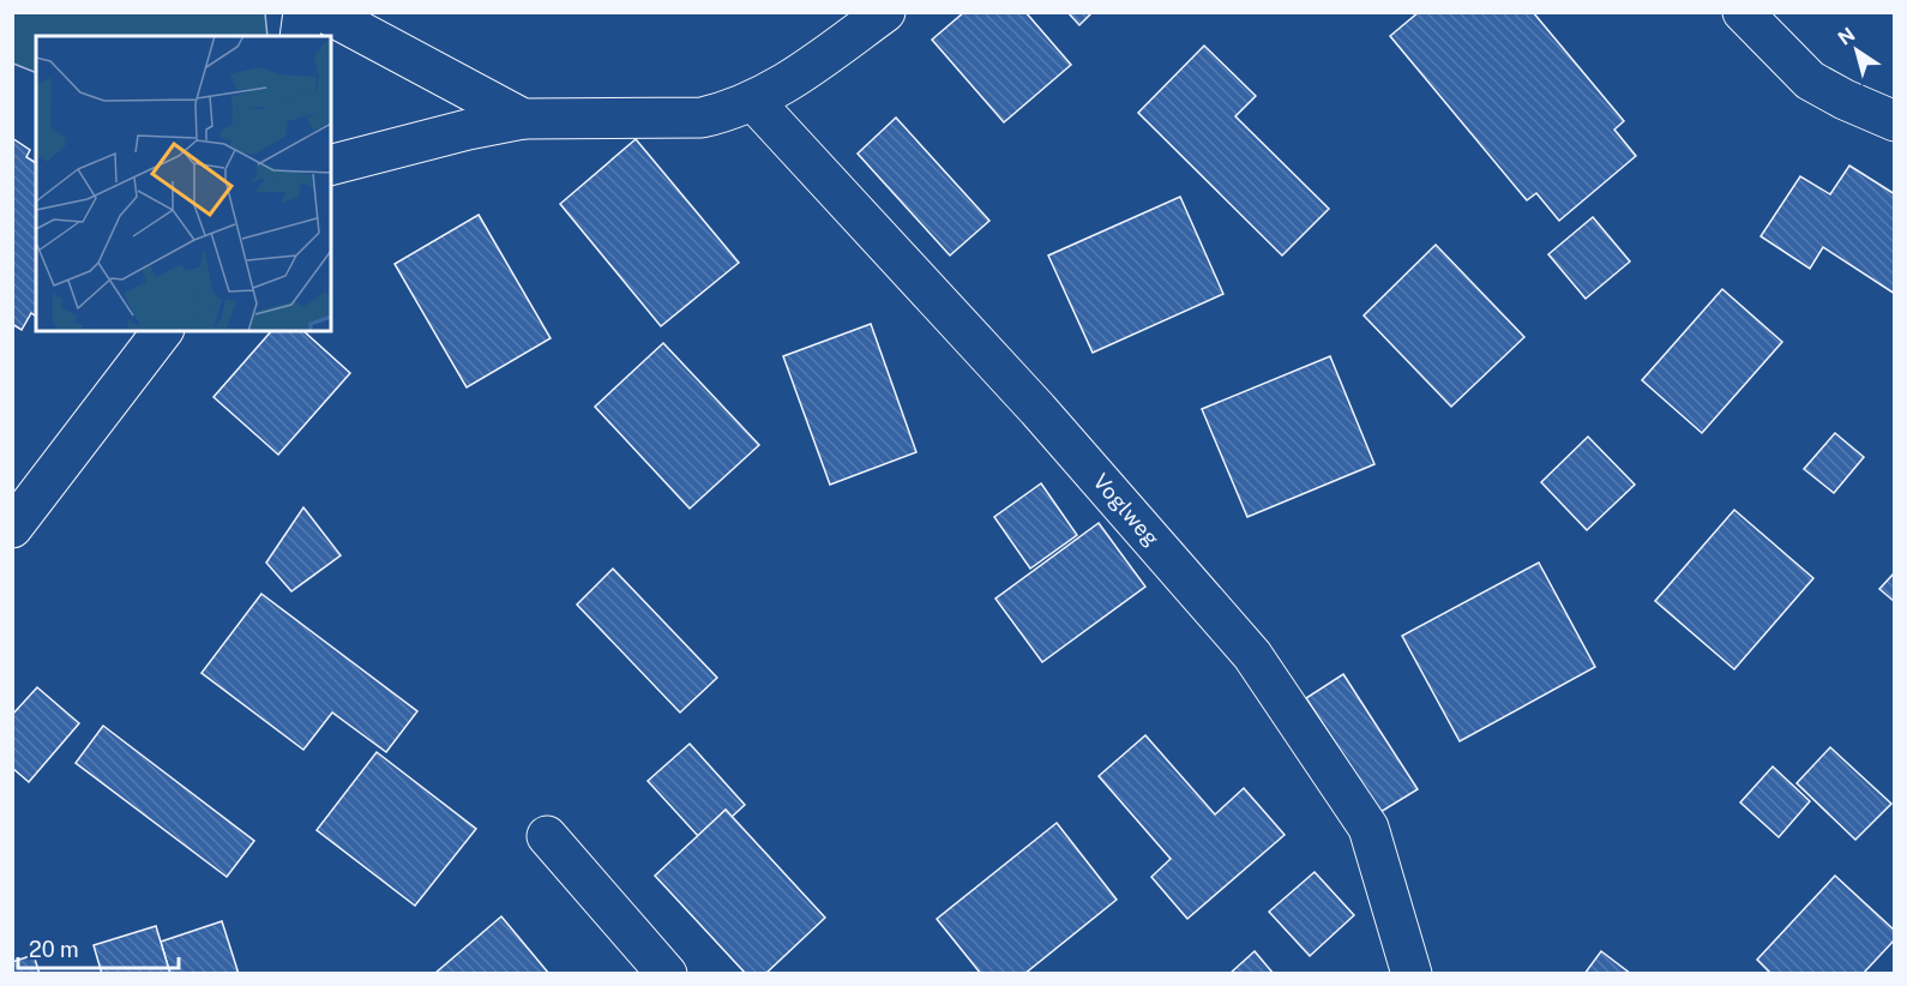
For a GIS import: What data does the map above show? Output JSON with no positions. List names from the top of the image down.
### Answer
{
  "streets": {
    "street": ["Voglweg"]
  },
  "scale_bar": "20 m",
  "north": "top left"
}
